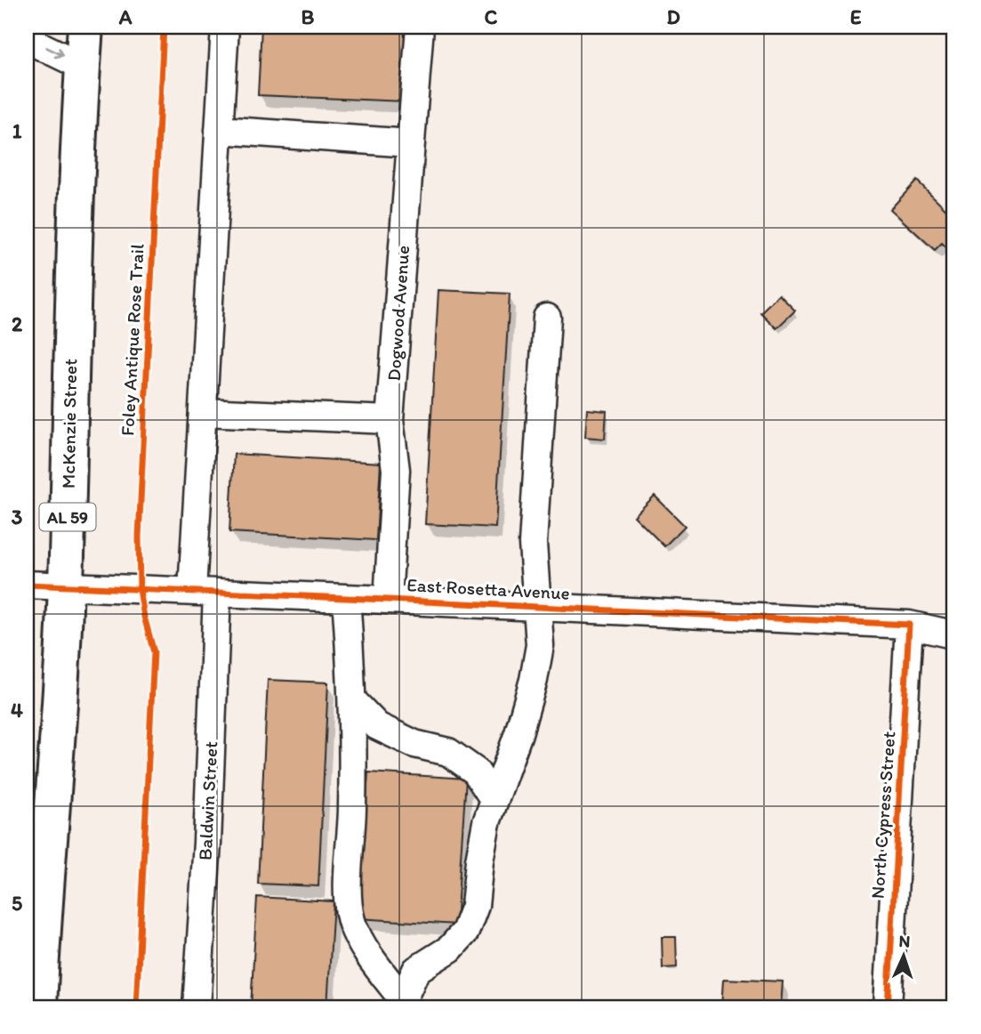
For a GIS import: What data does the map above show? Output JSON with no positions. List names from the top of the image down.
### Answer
{
  "streets": {
    "main road": ["McKenzie Street", "AL 59"],
    "street": [
      "Dogwood Avenue",
      "East Rosetta Avenue",
      "Baldwin Street",
      "North Cypress Street"
    ],
    "cycle path": ["Foley Antique Rose Trail"]
  },
  "crossings": [
    ["Dogwood Avenue", "East Rosetta Avenue"],
    ["McKenzie Street", "East Rosetta Avenue"],
    ["East Rosetta Avenue", "Baldwin Street"],
    ["East Rosetta Avenue", "North Cypress Street"]
  ],
  "north": "top",
  "grid": {
    "columns": [
      "A",
      "B",
      "C",
      "D",
      "E"
    ],
    "rows": [
      "1",
      "2",
      "3",
      "4",
      "5"
    ]
  }
}
